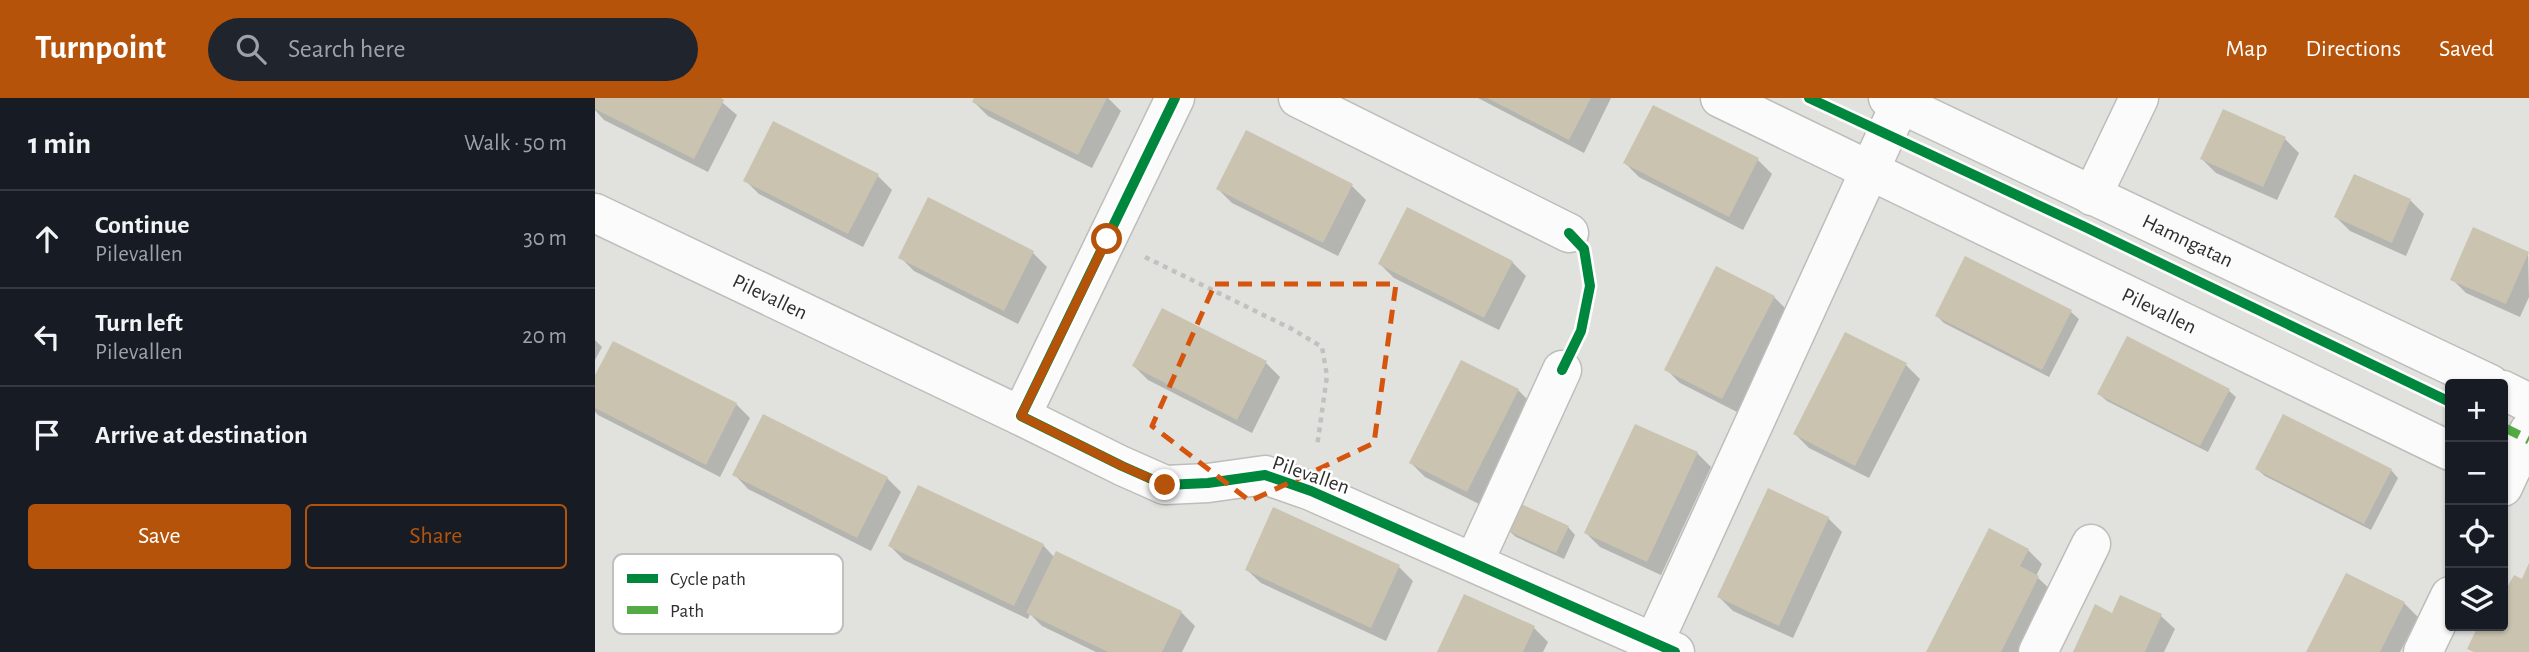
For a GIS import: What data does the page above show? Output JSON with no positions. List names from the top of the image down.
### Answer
{
  "streets": {
    "street": ["Hamngatan", "Pilevallen"]
  },
  "crossings": [
    ["Hamngatan", "Pilevallen"]
  ],
  "legend": ["Cycle path", "Path"],
  "page": {
    "header": "Turnpoint",
    "search": "Search here",
    "nav": ["Map", "Directions", "Saved"],
    "heading": ["1 min", "Walk · 50 m"],
    "list": [
      ["Continue", "Pilevallen", "30 m"],
      ["Turn left", "Pilevallen", "20 m"],
      "Arrive at destination"
    ],
    "map_buttons": ["+", "−"],
    "buttons": ["Save", "Share"]
  }
}
